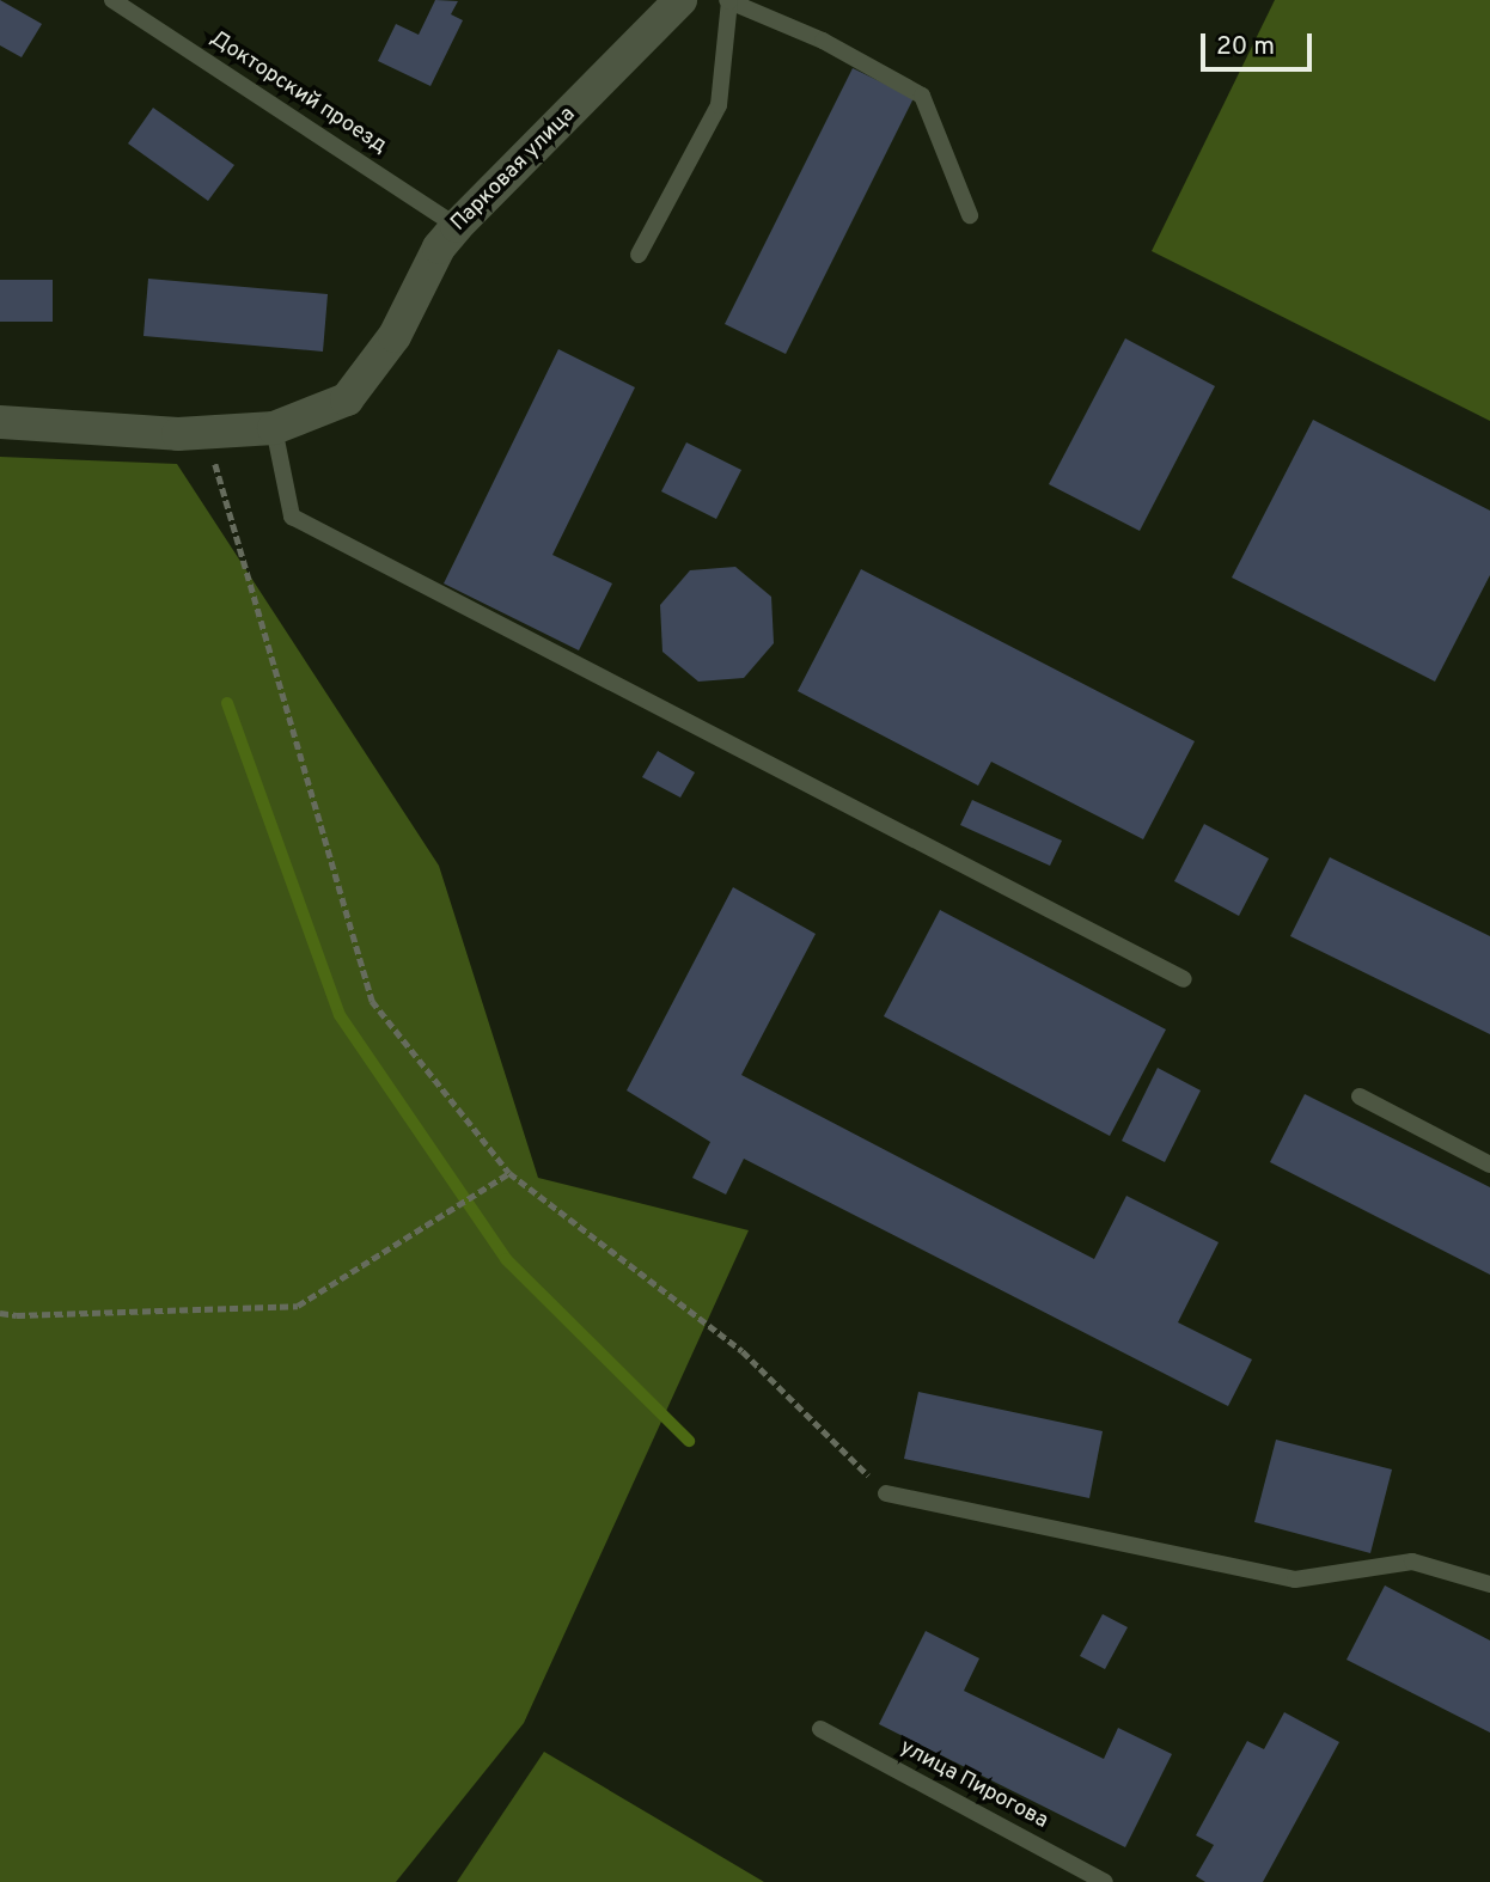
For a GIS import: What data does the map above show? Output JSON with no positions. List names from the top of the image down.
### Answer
{
  "streets": {
    "street": ["Парковая улица"],
    "lane": ["Докторский проезд", "улица Пирогова"]
  },
  "crossings": [
    ["Докторский проезд", "Парковая улица"]
  ],
  "scale_bar": "20 m"
}
